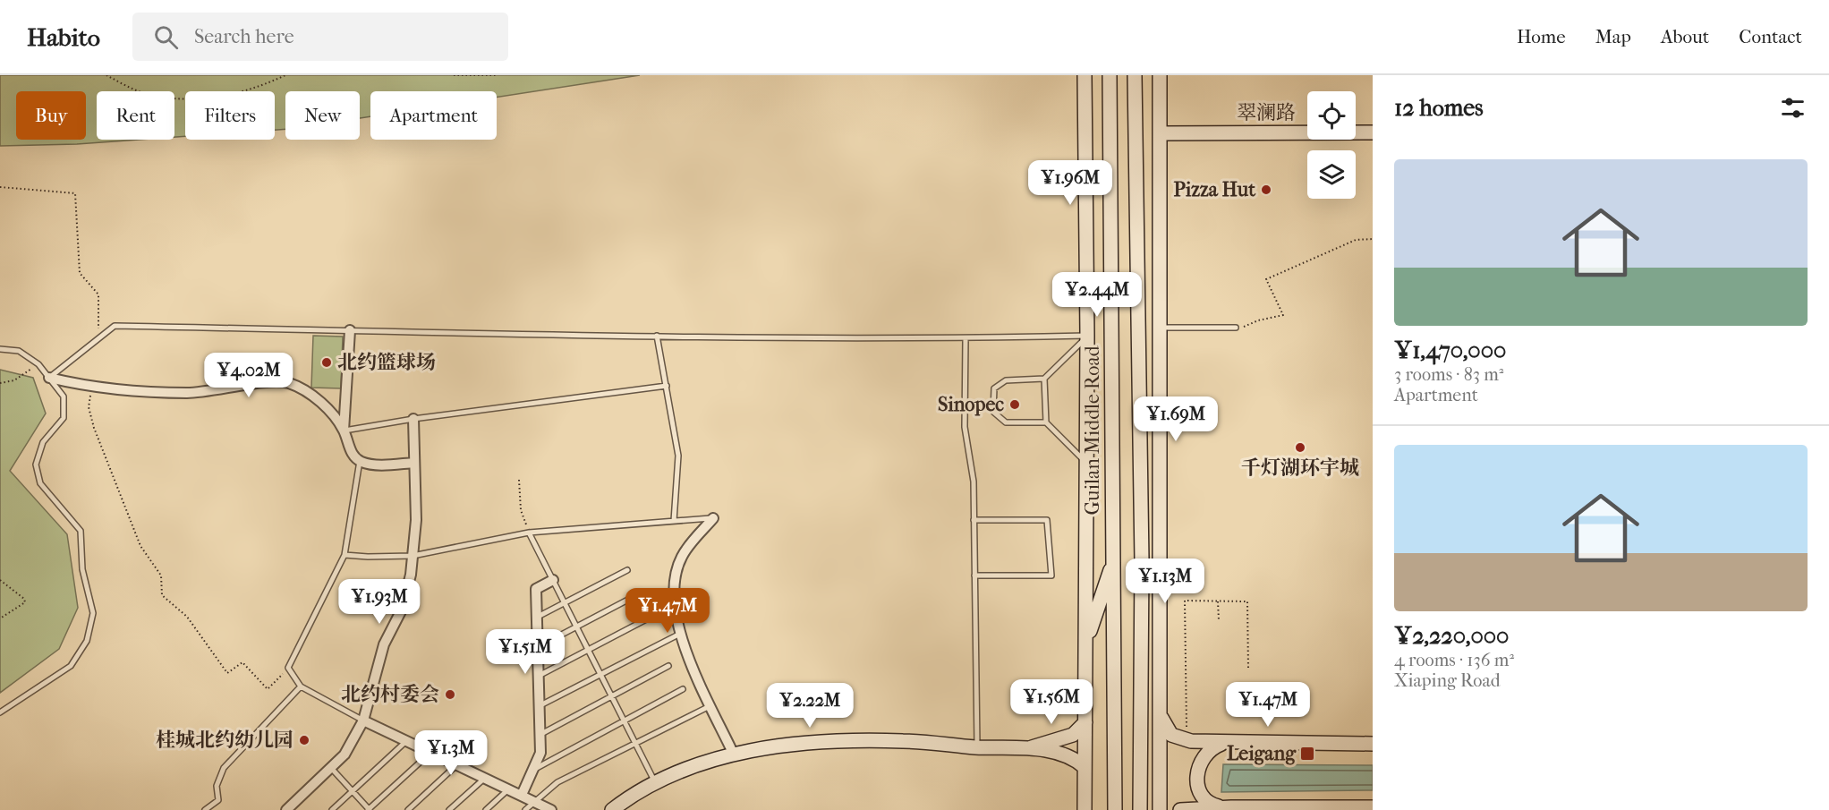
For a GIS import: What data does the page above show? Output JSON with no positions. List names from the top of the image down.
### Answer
{
  "streets": {
    "main road": ["翠澜路", "Guilan Middle Road"]
  },
  "places": {
    "other": [
      "Pizza Hut",
      "北约篮球场",
      "Sinopec",
      "千灯湖环宇城",
      "北约村委会",
      "桂城北约幼儿园"
    ],
    "transit": ["Leigang"]
  },
  "page": {
    "header": "Habito",
    "search": "Search here",
    "nav": [
      "Home",
      "Map",
      "About",
      "Contact"
    ],
    "heading": "12 homes",
    "chip": [
      "Buy",
      "Rent",
      "Filters",
      "New",
      "Apartment"
    ],
    "list": [
      {
        "name": "¥1,470,000",
        "note": "3 rooms · 83 m² · Apartment"
      },
      {
        "name": "¥2,220,000",
        "note": "4 rooms · 136 m² · Xiaping Road"
      }
    ],
    "price": [
      "¥1.96M",
      "¥2.44M",
      "¥4.02M",
      "¥1.69M",
      "¥1.13M",
      "¥1.93M",
      "¥1.47M",
      "¥1.51M",
      "¥1.56M",
      "¥1.47M",
      "¥2.22M",
      "¥1.3M"
    ]
  }
}
